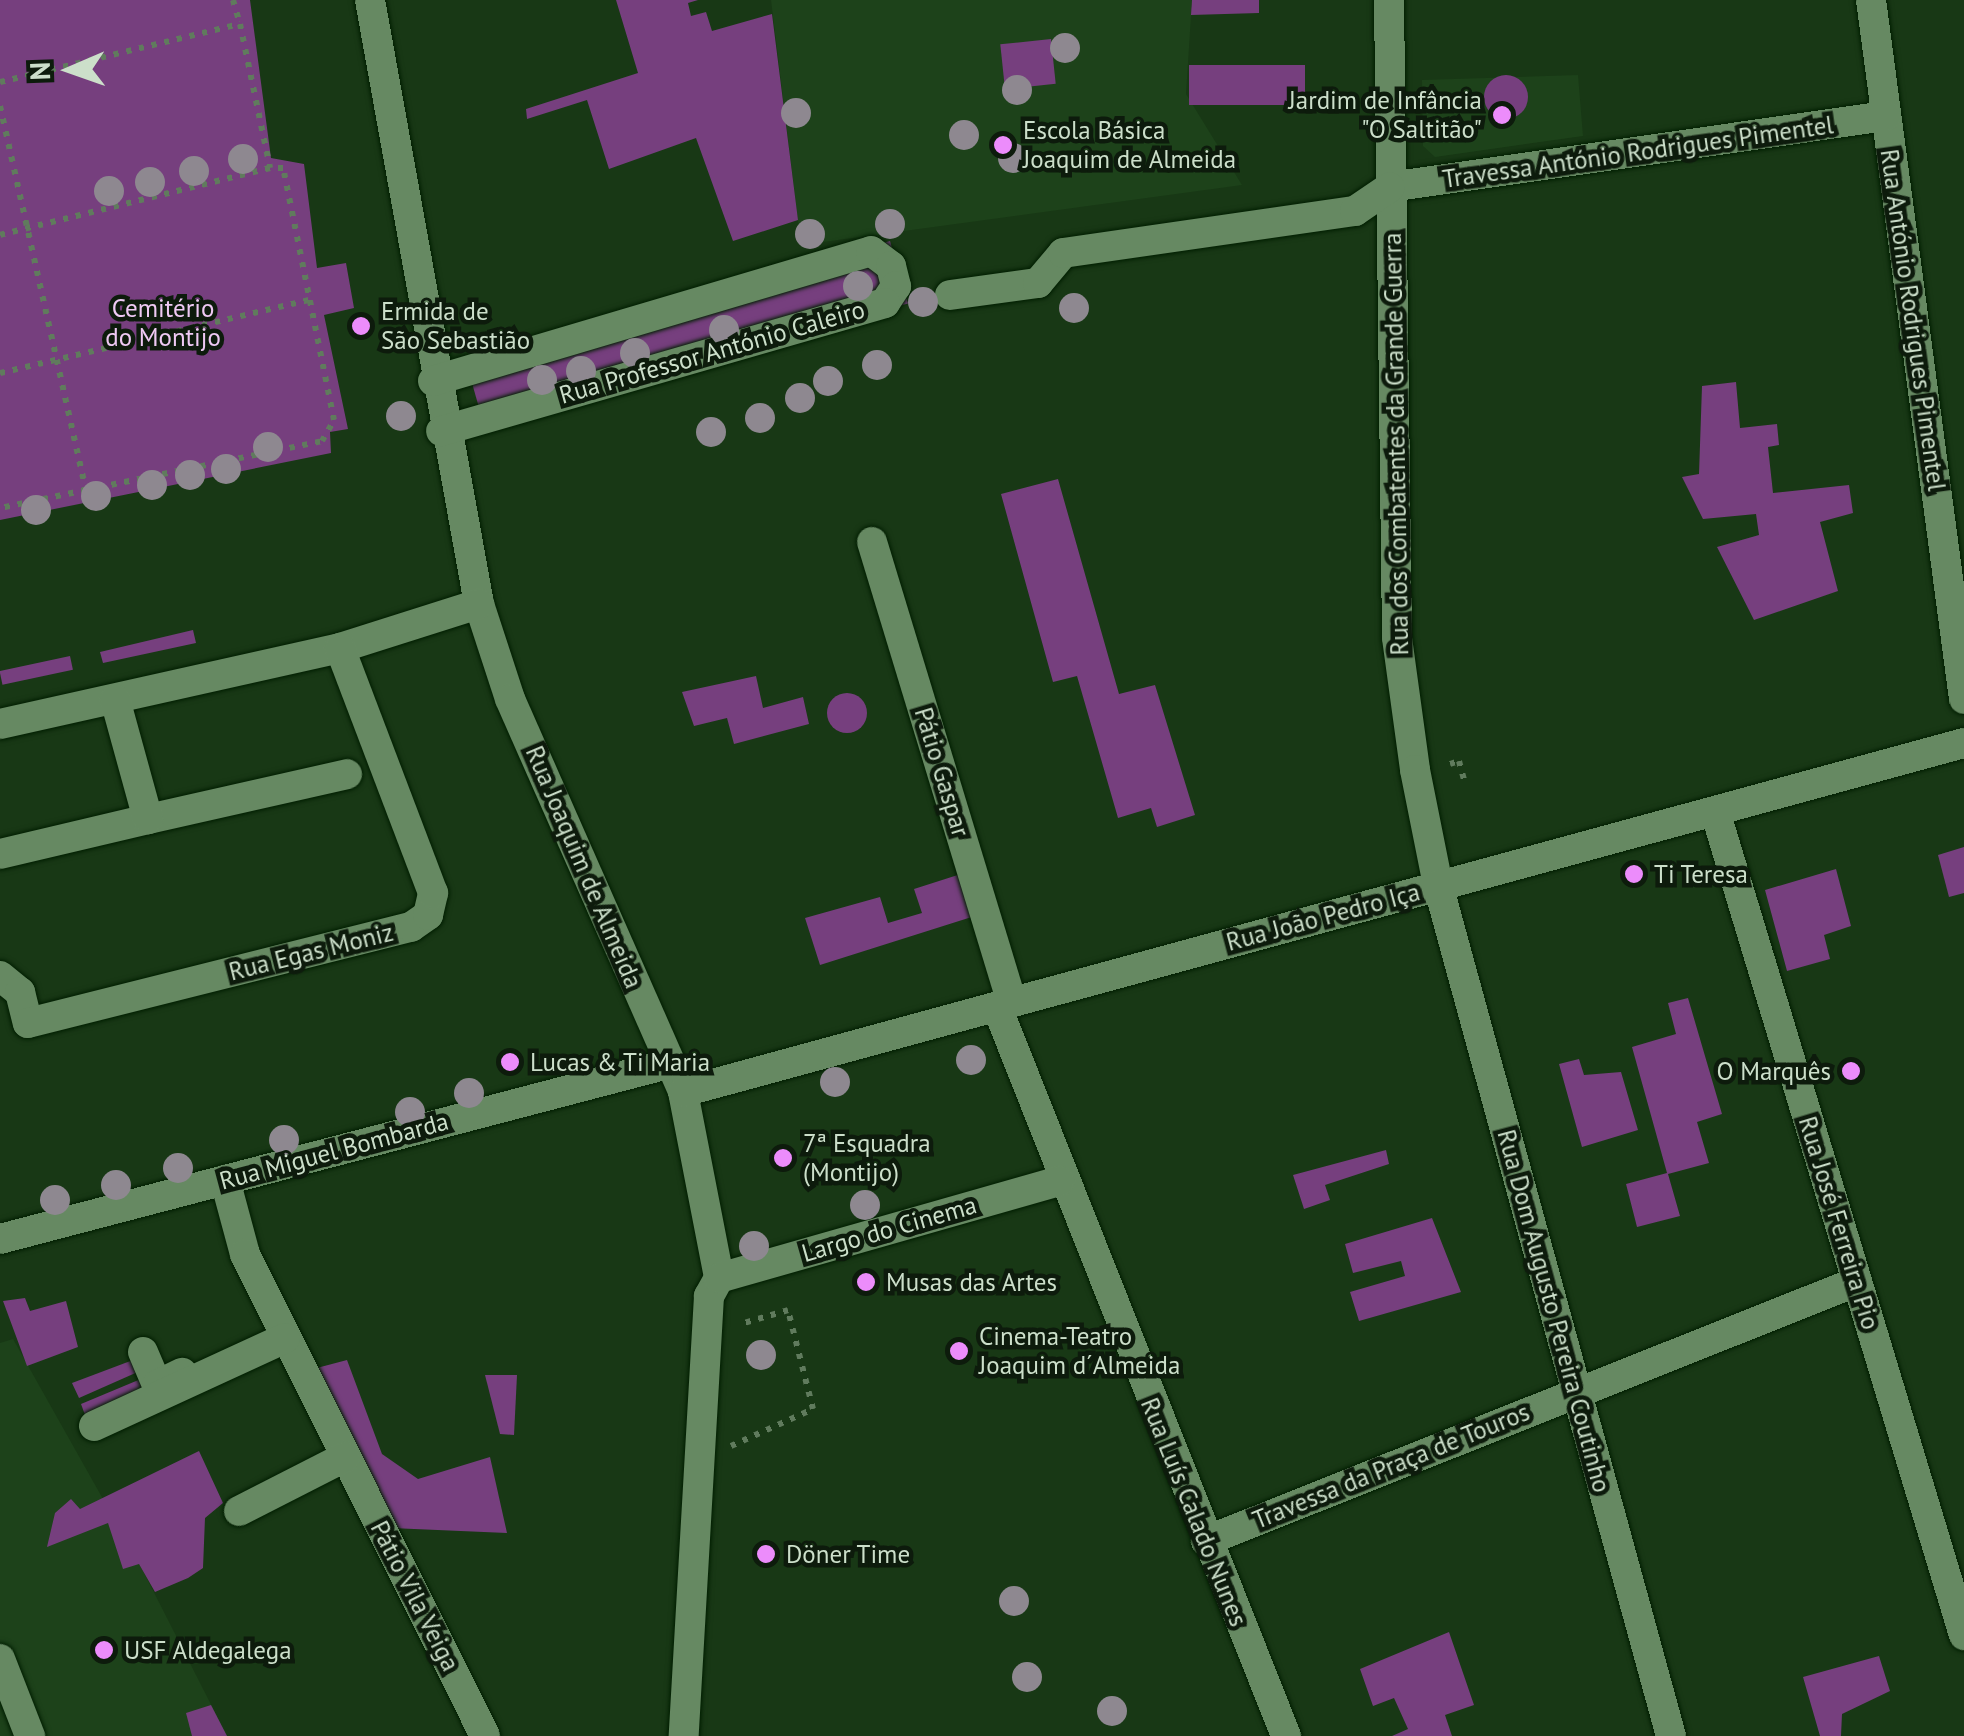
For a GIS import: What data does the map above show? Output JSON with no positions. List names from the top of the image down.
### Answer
{
  "streets": {
    "street": [
      "Travessa António Rodrigues Pimentel",
      "Rua António Rodrigues Pimentel",
      "Rua Professor António Caleiro",
      "Rua dos Combatentes da Grande Guerra",
      "Pátio Gaspar",
      "Rua Joaquim de Almeida",
      "Rua João Pedro Iça",
      "Rua Egas Moniz",
      "Rua Miguel Bombarda",
      "Rua José Ferreira Pio",
      "Largo do Cinema",
      "Rua Dom Augusto Pereira Coutinho",
      "Travessa da Praça de Touros",
      "Rua Luís Calado Nunes",
      "Pátio Vila Veiga"
    ]
  },
  "crossings": [
    ["Travessa António Rodrigues Pimentel", "Rua António Rodrigues Pimentel"],
    ["Travessa António Rodrigues Pimentel", "Rua dos Combatentes da Grande Guerra"],
    ["Rua Professor António Caleiro", "Rua Joaquim de Almeida"],
    ["Rua dos Combatentes da Grande Guerra", "Rua João Pedro Iça"],
    ["Rua dos Combatentes da Grande Guerra", "Rua Dom Augusto Pereira Coutinho"],
    ["Pátio Gaspar", "Rua João Pedro Iça"],
    ["Pátio Gaspar", "Rua Luís Calado Nunes"],
    ["Rua Joaquim de Almeida", "Rua João Pedro Iça"],
    ["Rua Joaquim de Almeida", "Rua Miguel Bombarda"],
    ["Rua Joaquim de Almeida", "Largo do Cinema"],
    ["Rua João Pedro Iça", "Rua José Ferreira Pio"],
    ["Rua João Pedro Iça", "Rua Dom Augusto Pereira Coutinho"],
    ["Rua João Pedro Iça", "Rua Luís Calado Nunes"],
    ["Rua Miguel Bombarda", "Pátio Vila Veiga"],
    ["Rua José Ferreira Pio", "Travessa da Praça de Touros"],
    ["Largo do Cinema", "Rua Luís Calado Nunes"],
    ["Rua Dom Augusto Pereira Coutinho", "Travessa da Praça de Touros"],
    ["Travessa da Praça de Touros", "Rua Luís Calado Nunes"]
  ],
  "parks": ["Cemitério do Montijo"],
  "places": [
    "Jardim de Infância \"O Saltitão\"",
    "Escola Básica Joaquim de Almeida",
    "Ermida de São Sebastião",
    "Ti Teresa",
    "Lucas & Ti Maria",
    "O Marquês",
    "7ª Esquadra (Montijo)",
    "Musas das Artes",
    "Cinema-Teatro Joaquim d´Almeida",
    "Döner Time",
    "USF Aldegalega"
  ],
  "north": "left"
}
